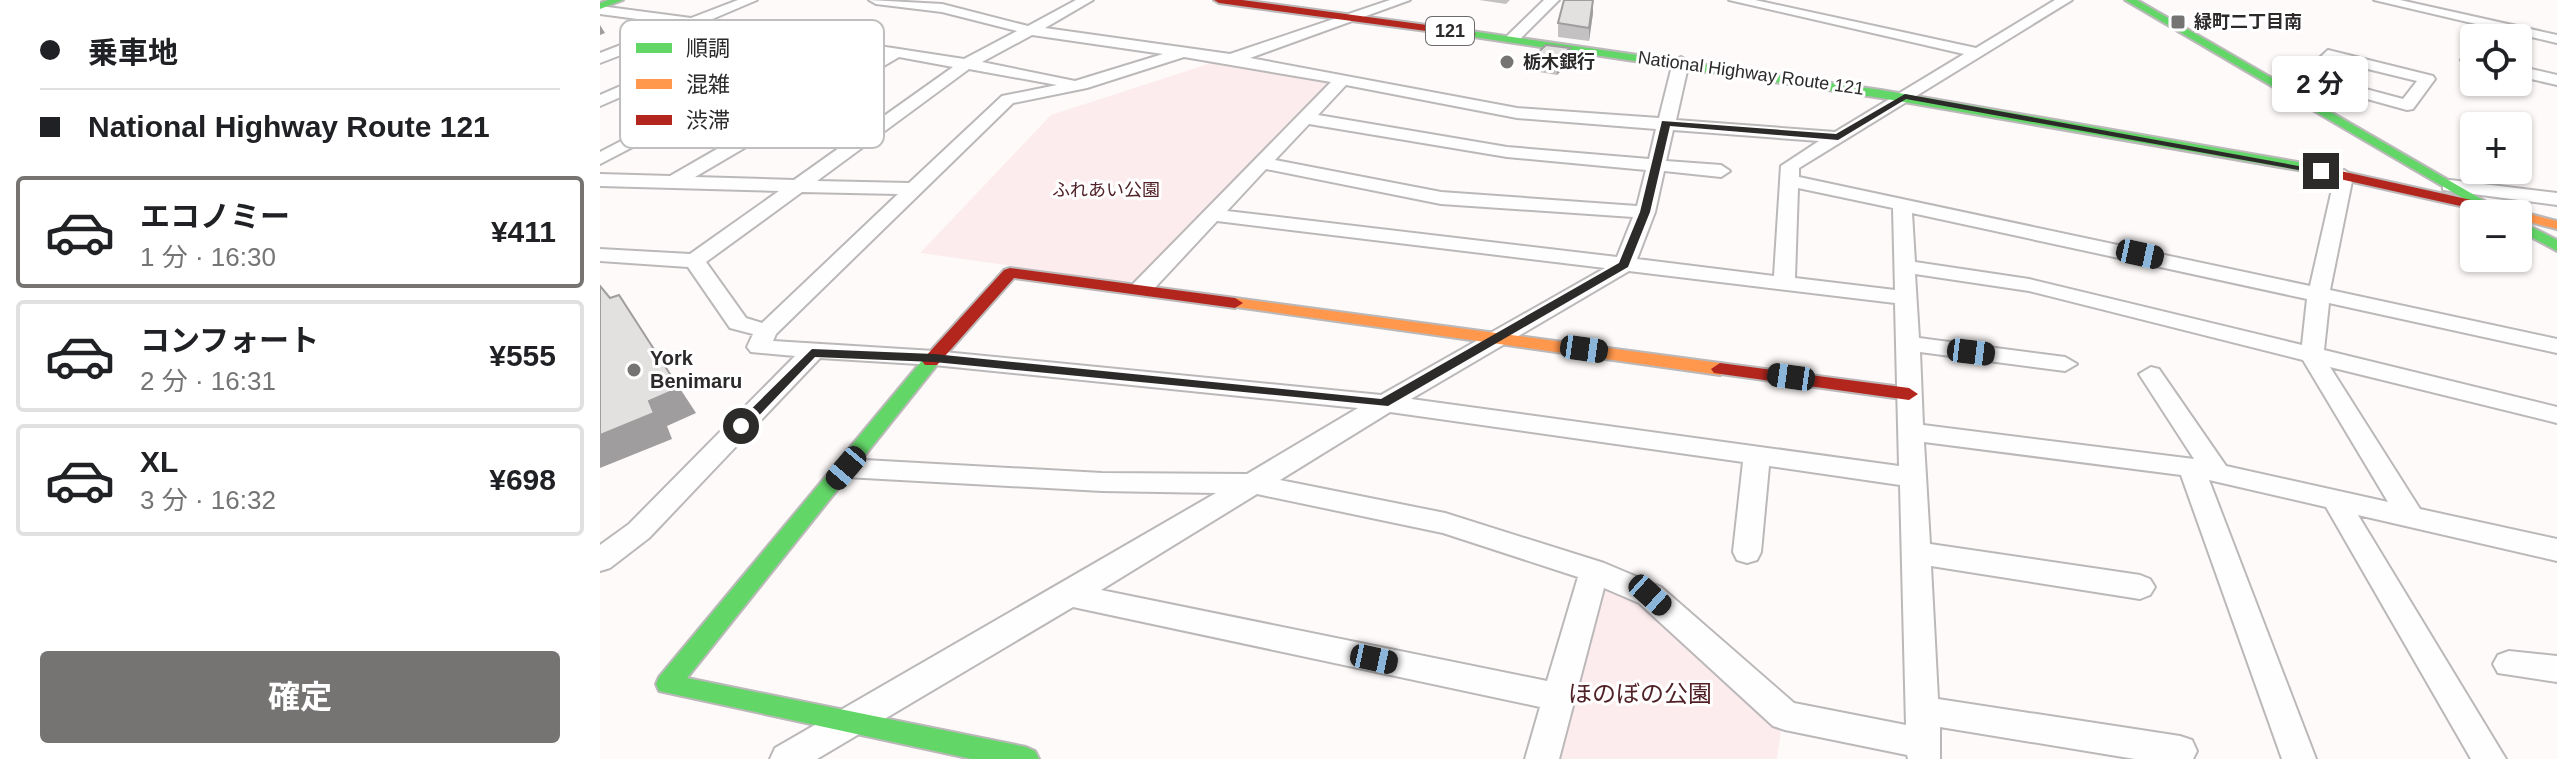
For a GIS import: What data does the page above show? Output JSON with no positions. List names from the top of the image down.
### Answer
{
  "streets": {
    "main road": ["121", "National Highway Route 121"]
  },
  "parks": ["ふれあい公園", "ほのぼの公園"],
  "places": {
    "transit": ["緑町二丁目南"],
    "other": ["栃木銀行", "York Benimaru"]
  },
  "legend": ["順調", "混雑", "渋滞"],
  "page": {
    "banner": ["乗車地", "National Highway Route 121"],
    "map_buttons": ["+", "−"],
    "bubble": "2 分",
    "list": [
      {
        "name": "エコノミー",
        "note": "1 分 · 16:30",
        "value": "¥411"
      },
      {
        "name": "コンフォート",
        "note": "2 分 · 16:31",
        "value": "¥555"
      },
      {
        "name": "XL",
        "note": "3 分 · 16:32",
        "value": "¥698"
      }
    ],
    "buttons": "確定"
  }
}
